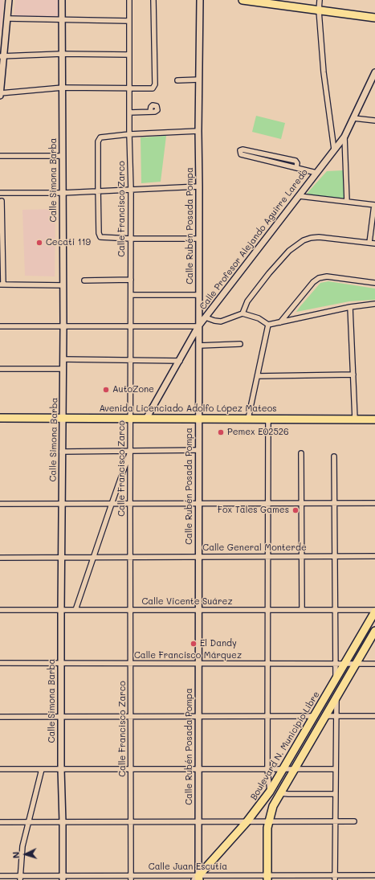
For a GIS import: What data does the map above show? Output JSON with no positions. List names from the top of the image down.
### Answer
{
  "streets": {
    "main road": ["Avenida Licenciado Adolfo López Mateos", "Boulevard N. Municipio Libre"],
    "street": [
      "Calle Simona Barba",
      "Calle Francisco Zarco",
      "Calle Rubén Posada Pompa",
      "Calle Profesor Alejando Aguirre Laredo",
      "Calle General Monterde",
      "Calle Vicente Suárez",
      "Calle Francisco Márquez",
      "Calle Juan Escutia"
    ]
  },
  "crossings": [
    ["Calle Simona Barba", "Avenida Licenciado Adolfo López Mateos"],
    ["Calle Simona Barba", "Calle General Monterde"],
    ["Calle Simona Barba", "Calle Vicente Suárez"],
    ["Calle Simona Barba", "Calle Francisco Márquez"],
    ["Calle Simona Barba", "Calle Juan Escutia"],
    ["Calle Francisco Zarco", "Avenida Licenciado Adolfo López Mateos"],
    ["Calle Francisco Zarco", "Calle General Monterde"],
    ["Calle Francisco Zarco", "Calle Vicente Suárez"],
    ["Calle Francisco Zarco", "Calle Francisco Márquez"],
    ["Calle Francisco Zarco", "Calle Juan Escutia"],
    ["Calle Rubén Posada Pompa", "Calle Profesor Alejando Aguirre Laredo"],
    ["Calle Rubén Posada Pompa", "Avenida Licenciado Adolfo López Mateos"],
    ["Calle Rubén Posada Pompa", "Calle General Monterde"],
    ["Calle Rubén Posada Pompa", "Calle Vicente Suárez"],
    ["Calle Rubén Posada Pompa", "Calle Francisco Márquez"],
    ["Calle Rubén Posada Pompa", "Boulevard N. Municipio Libre"],
    ["Calle Rubén Posada Pompa", "Calle Juan Escutia"],
    ["Calle Profesor Alejando Aguirre Laredo", "Avenida Licenciado Adolfo López Mateos"],
    ["Calle Vicente Suárez", "Boulevard N. Municipio Libre"],
    ["Calle Francisco Márquez", "Boulevard N. Municipio Libre"],
    ["Boulevard N. Municipio Libre", "Calle Juan Escutia"]
  ],
  "places": [
    "Cecati 119",
    "AutoZone",
    "Pemex E02526",
    "Fox Tales Games",
    "El Dandy"
  ],
  "north": "left"
}
